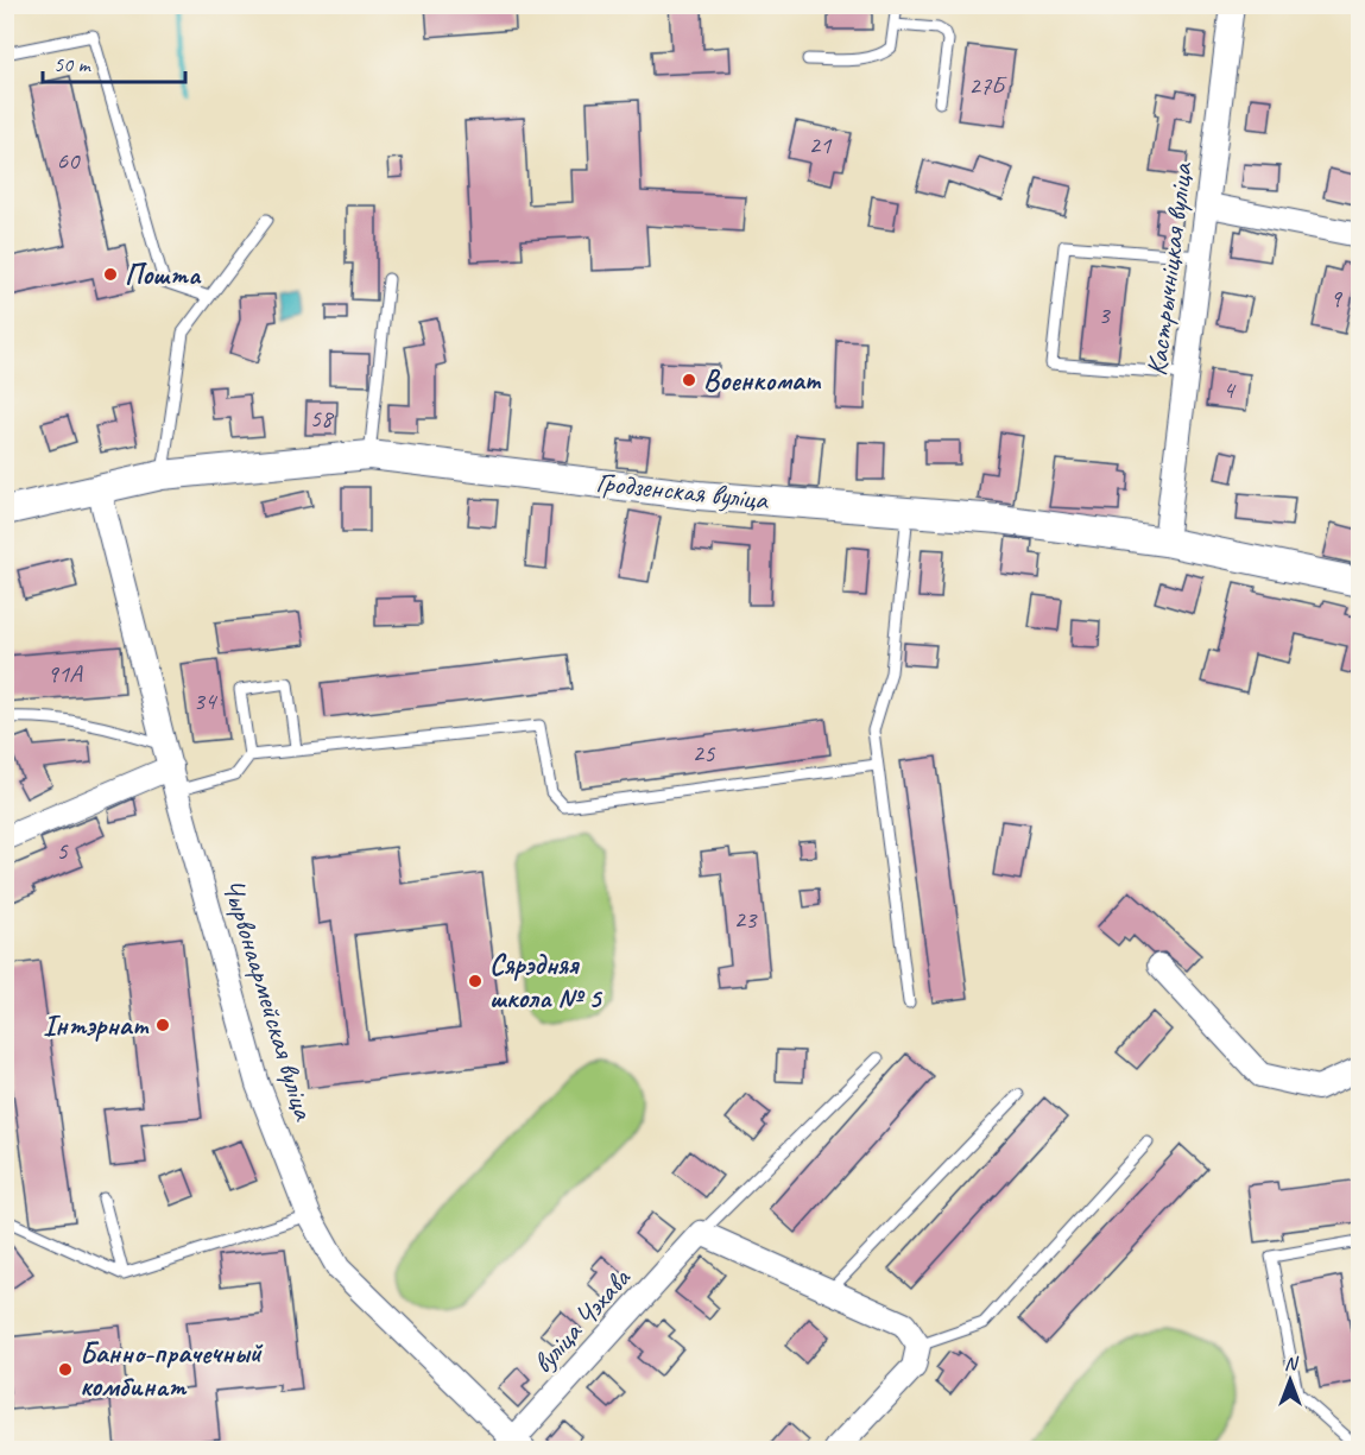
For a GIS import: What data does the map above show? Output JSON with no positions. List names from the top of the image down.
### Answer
{
  "streets": {
    "street": [
      "Кастрычніцкая вуліца",
      "Гродзенская вуліца",
      "Чырвонаармейская вуліца",
      "вуліца Чэхава"
    ]
  },
  "crossings": [
    ["Кастрычніцкая вуліца", "Гродзенская вуліца"],
    ["Гродзенская вуліца", "Чырвонаармейская вуліца"],
    ["Чырвонаармейская вуліца", "вуліца Чэхава"]
  ],
  "places": [
    "Пошта",
    "Военкомат",
    "Сярэдняя школа № 5",
    "Інтэрнат",
    "Банно-прачечный комбинат"
  ],
  "house_numbers": [
    "27Б",
    "21",
    "60",
    "9",
    "3",
    "4",
    "58",
    "91А",
    "34",
    "25",
    "5",
    "23"
  ],
  "scale_bar": "50 m",
  "north": "top"
}
